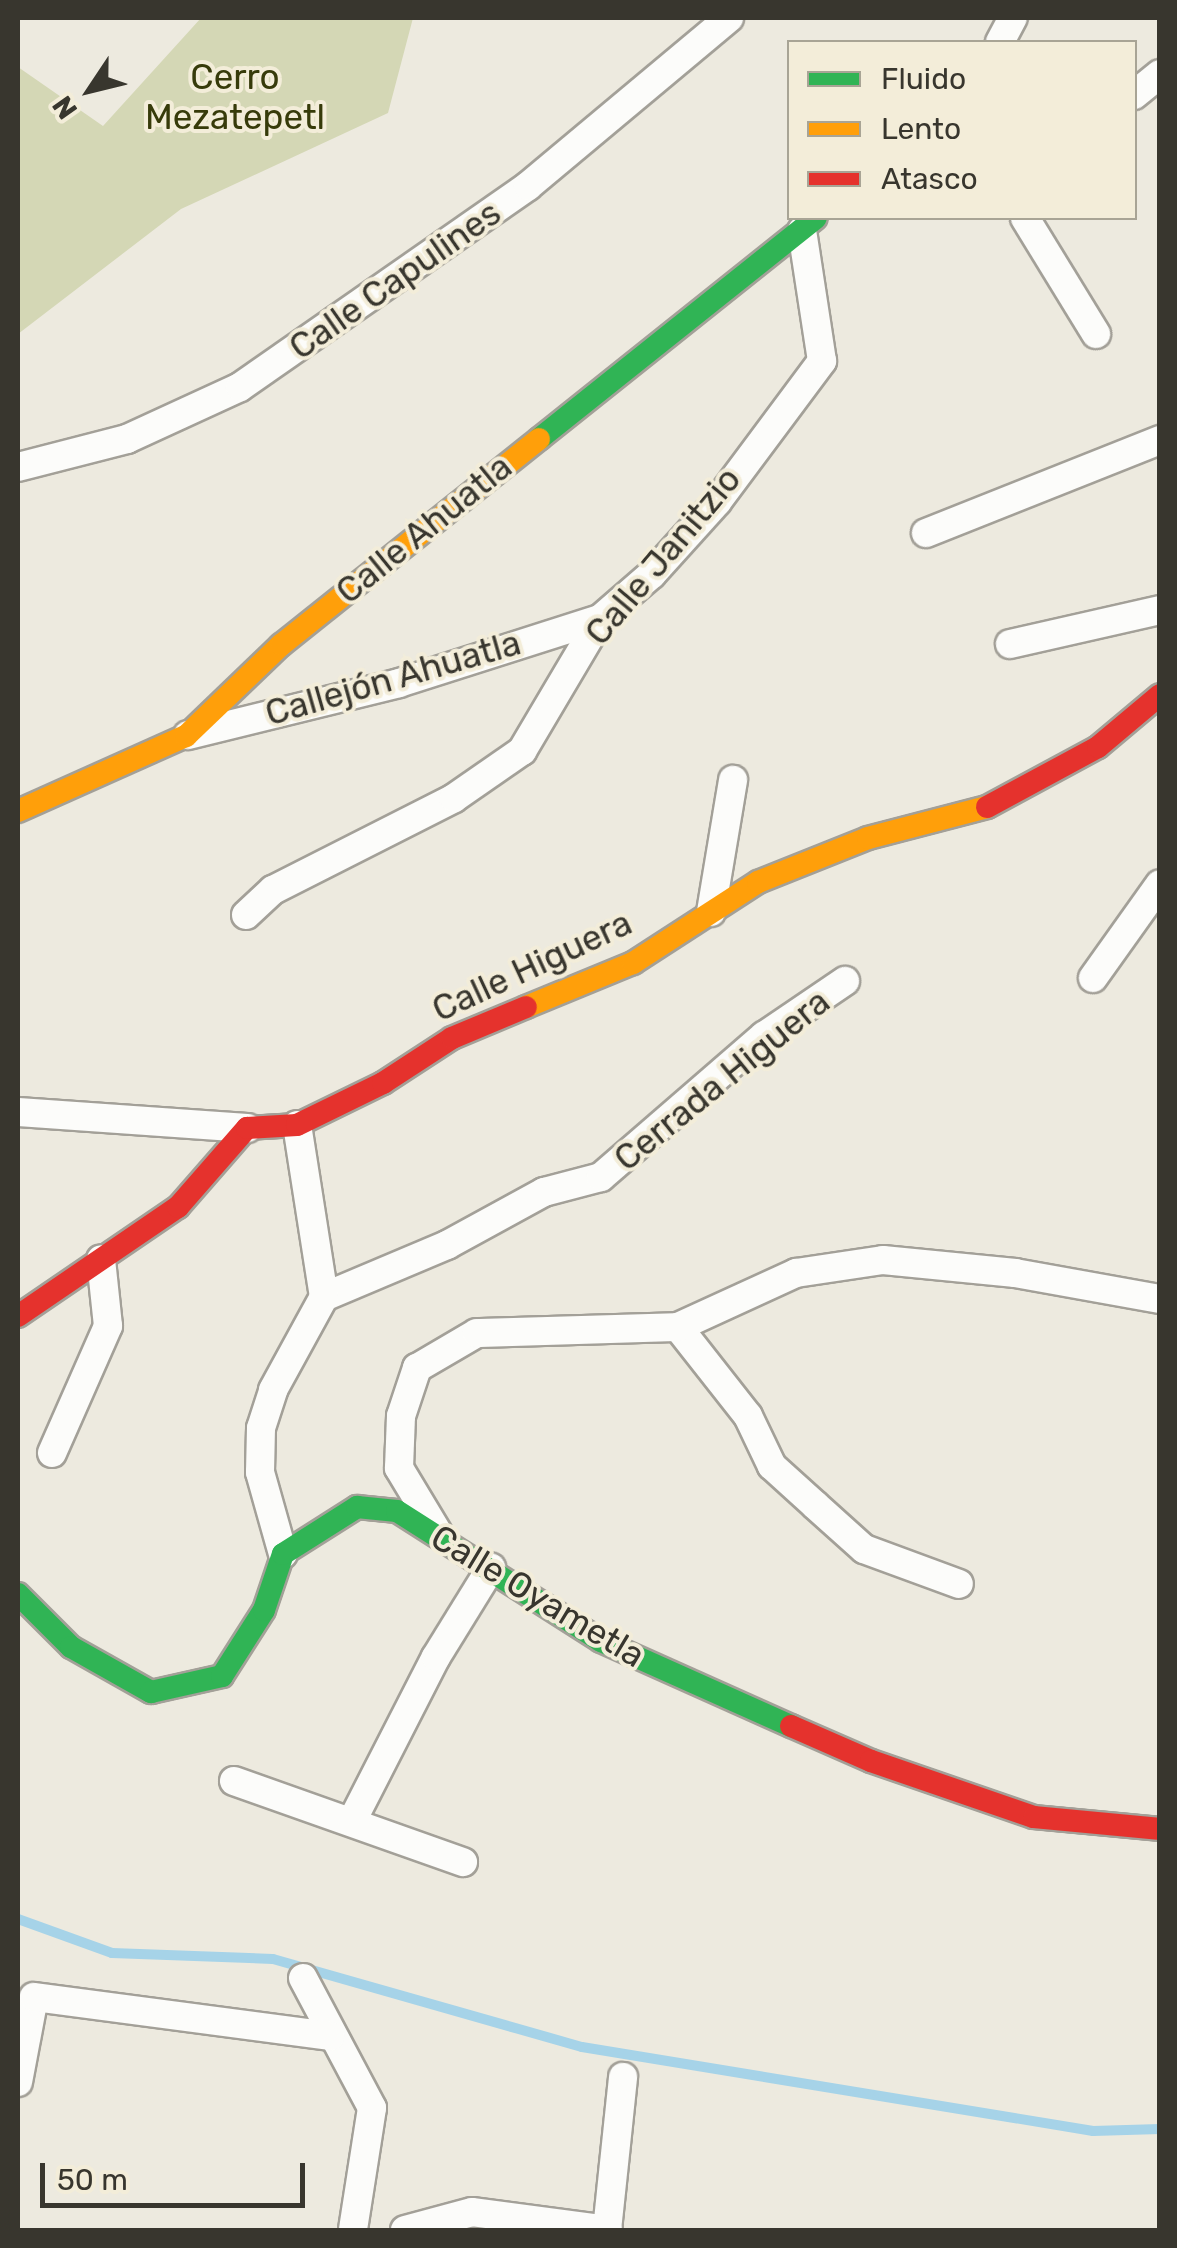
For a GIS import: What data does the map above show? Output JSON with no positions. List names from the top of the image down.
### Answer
{
  "streets": {
    "street": [
      "Calle Capulines",
      "Calle Ahuatla",
      "Calle Janitzio",
      "Callejón Ahuatla",
      "Calle Higuera",
      "Cerrada Higuera",
      "Calle Oyametla"
    ]
  },
  "crossings": [
    ["Calle Ahuatla", "Calle Janitzio"],
    ["Calle Ahuatla", "Callejón Ahuatla"],
    ["Calle Janitzio", "Callejón Ahuatla"]
  ],
  "parks": ["Cerro Mezatepetl"],
  "legend": ["Fluido", "Lento", "Atasco"],
  "scale_bar": "50 m",
  "north": "bottom left"
}
